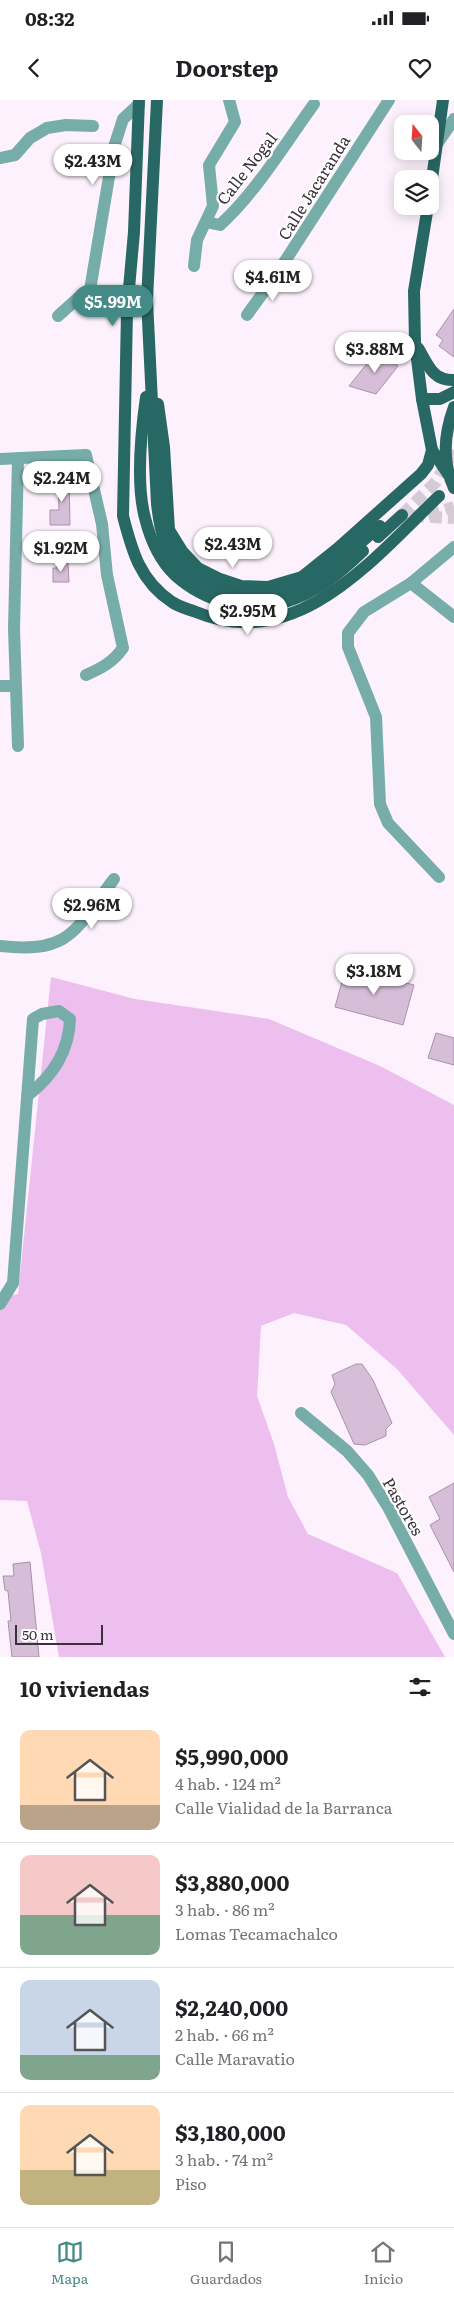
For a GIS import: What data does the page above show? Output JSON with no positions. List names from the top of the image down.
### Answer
{
  "streets": {
    "street": ["Calle Nogal", "Calle Jacaranda", "Pastores"]
  },
  "scale_bar": "50 m",
  "north": "top",
  "page": {
    "status": "08:32",
    "header": "Doorstep",
    "price": [
      "$2.43M",
      "$4.61M",
      "$5.99M",
      "$3.88M",
      "$2.24M",
      "$2.43M",
      "$1.92M",
      "$2.95M",
      "$2.96M",
      "$3.18M"
    ],
    "scale": "50 m",
    "heading": "10 viviendas",
    "list": [
      {
        "name": "$5,990,000",
        "note": "4 hab. · 124 m² · Calle Vialidad de la Barranca"
      },
      {
        "name": "$3,880,000",
        "note": "3 hab. · 86 m² · Lomas Tecamachalco"
      },
      {
        "name": "$2,240,000",
        "note": "2 hab. · 66 m² · Calle Maravatio"
      },
      {
        "name": "$3,180,000",
        "note": "3 hab. · 74 m² · Piso"
      }
    ],
    "tabs": ["Mapa", "Guardados", "Inicio"]
  }
}
